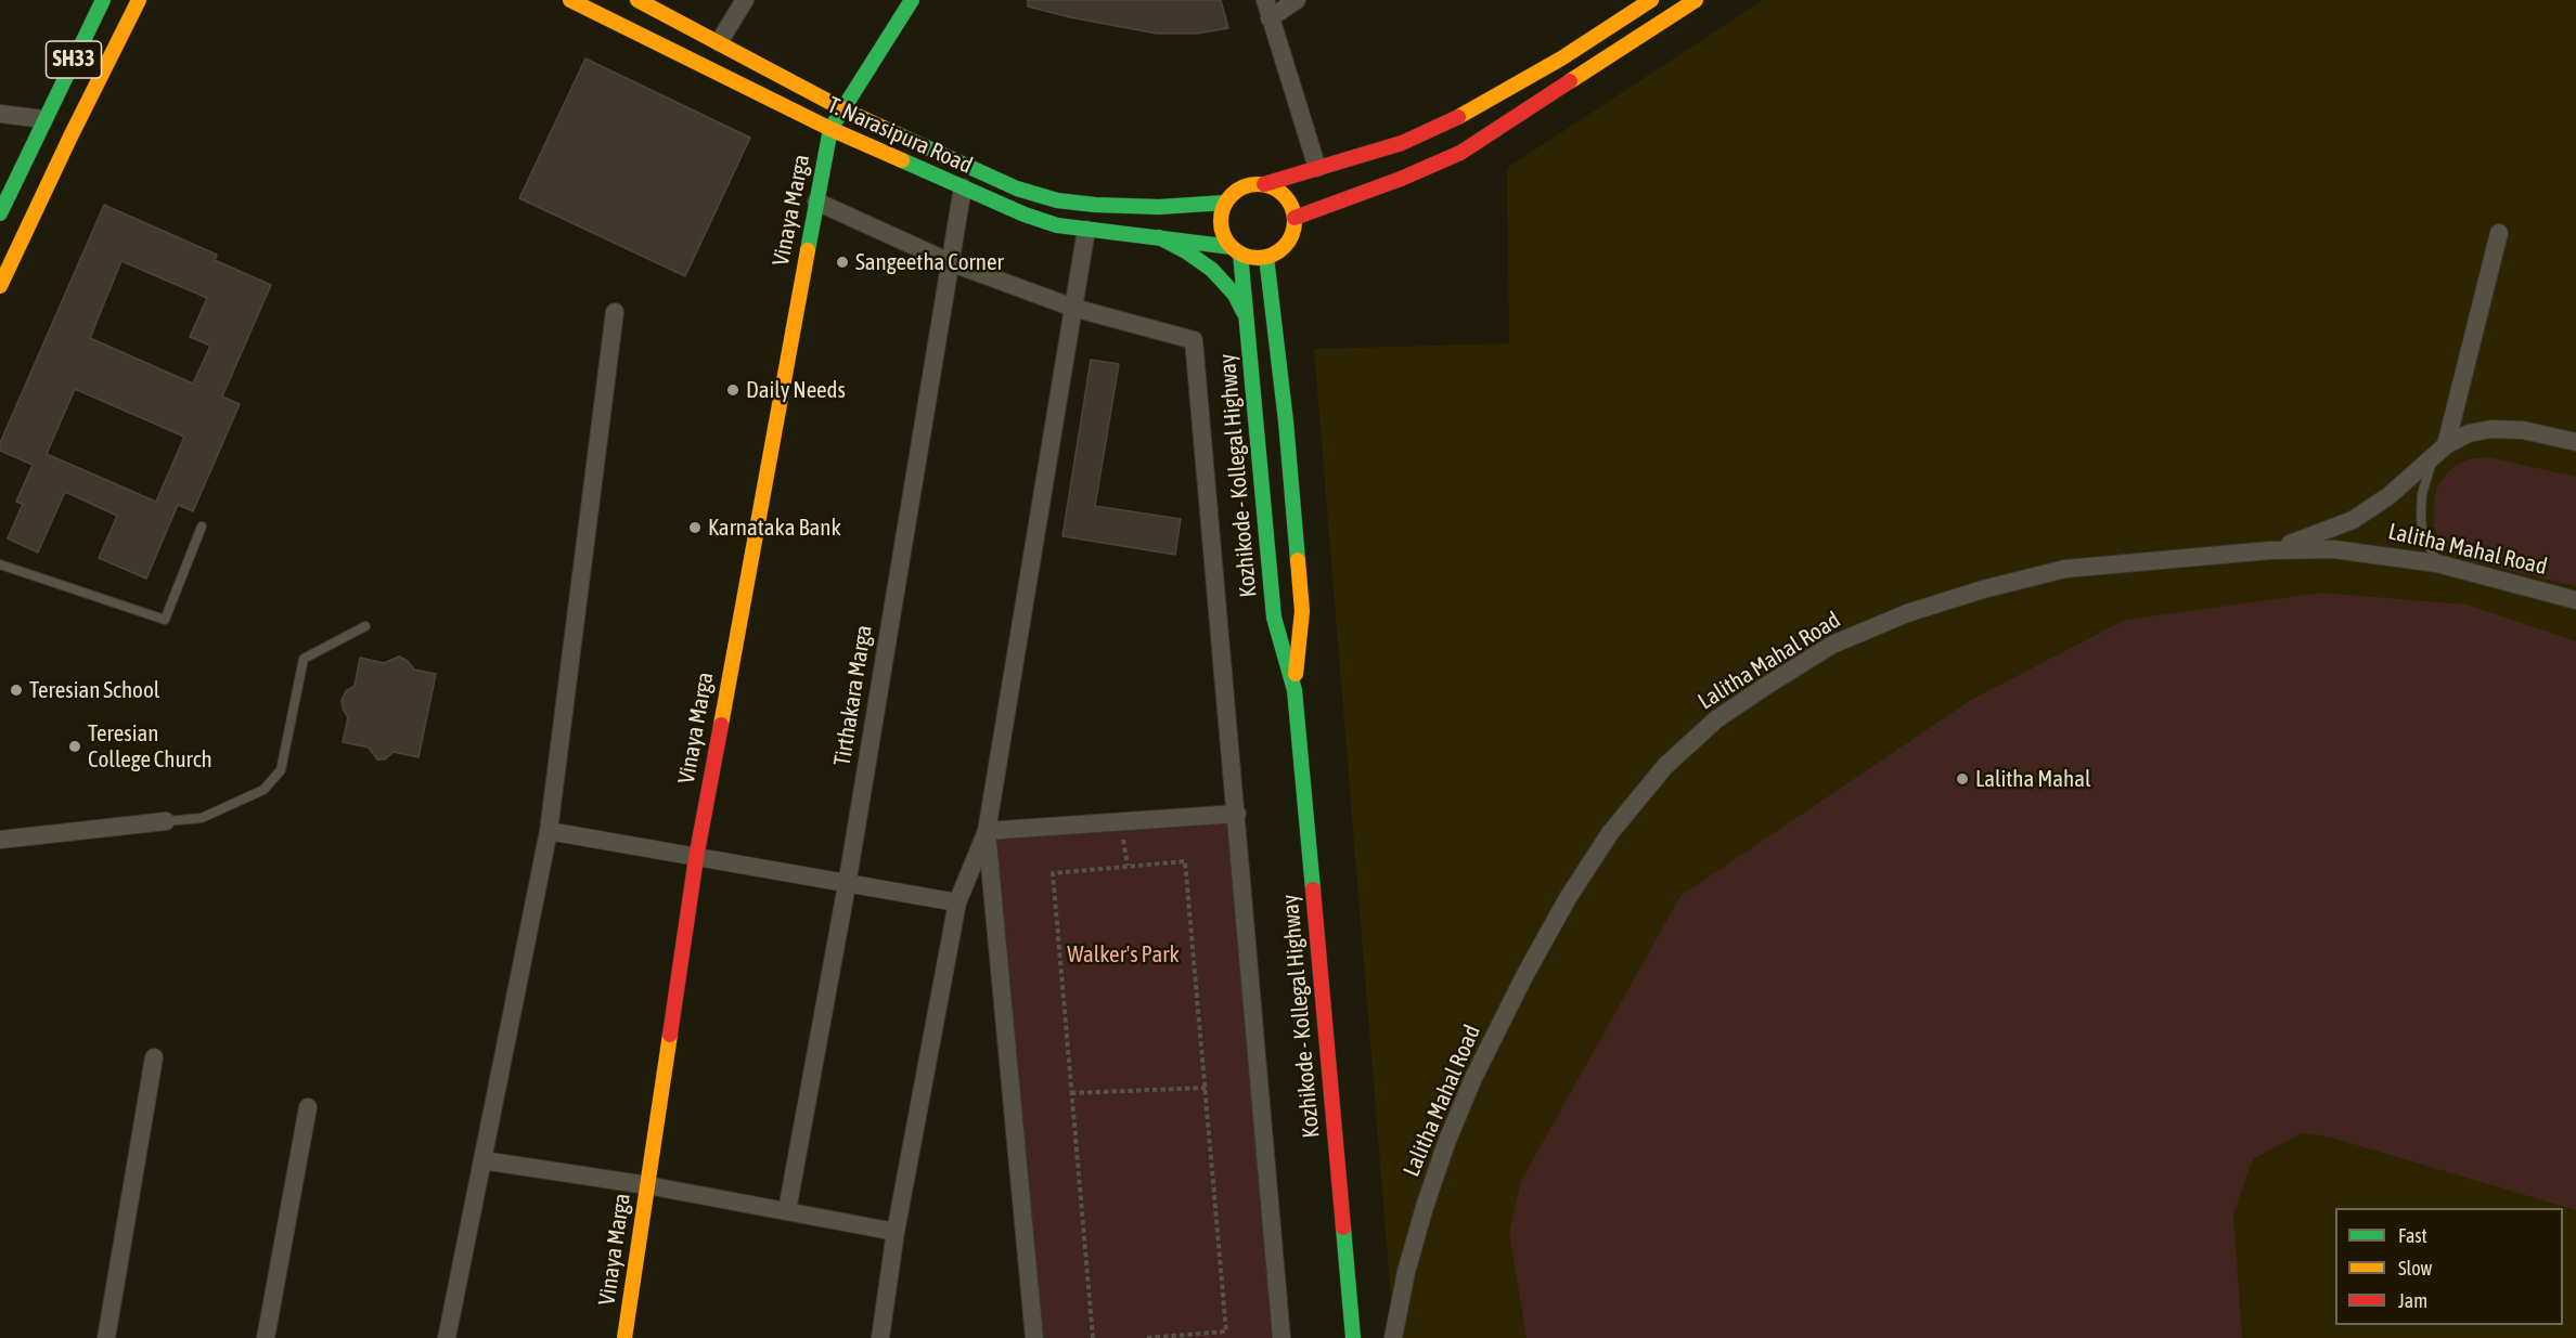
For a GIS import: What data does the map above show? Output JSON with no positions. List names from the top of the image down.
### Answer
{
  "streets": {
    "main road": [
      "SH33",
      "T. Narasipura Road",
      "Vinaya Marga",
      "Kozhikode - Kollegal Highway"
    ],
    "street": ["Lalitha Mahal Road", "Tirthakara Marga"]
  },
  "crossings": [
    ["T. Narasipura Road", "Vinaya Marga"],
    ["T. Narasipura Road", "Kozhikode - Kollegal Highway"],
    ["T. Narasipura Road", "Tirthakara Marga"]
  ],
  "parks": ["Walker's Park"],
  "places": [
    "Sangeetha Corner",
    "Daily Needs",
    "Karnataka Bank",
    "Teresian School",
    "Teresian College Church",
    "Lalitha Mahal"
  ],
  "legend": ["Fast", "Slow", "Jam"]
}
